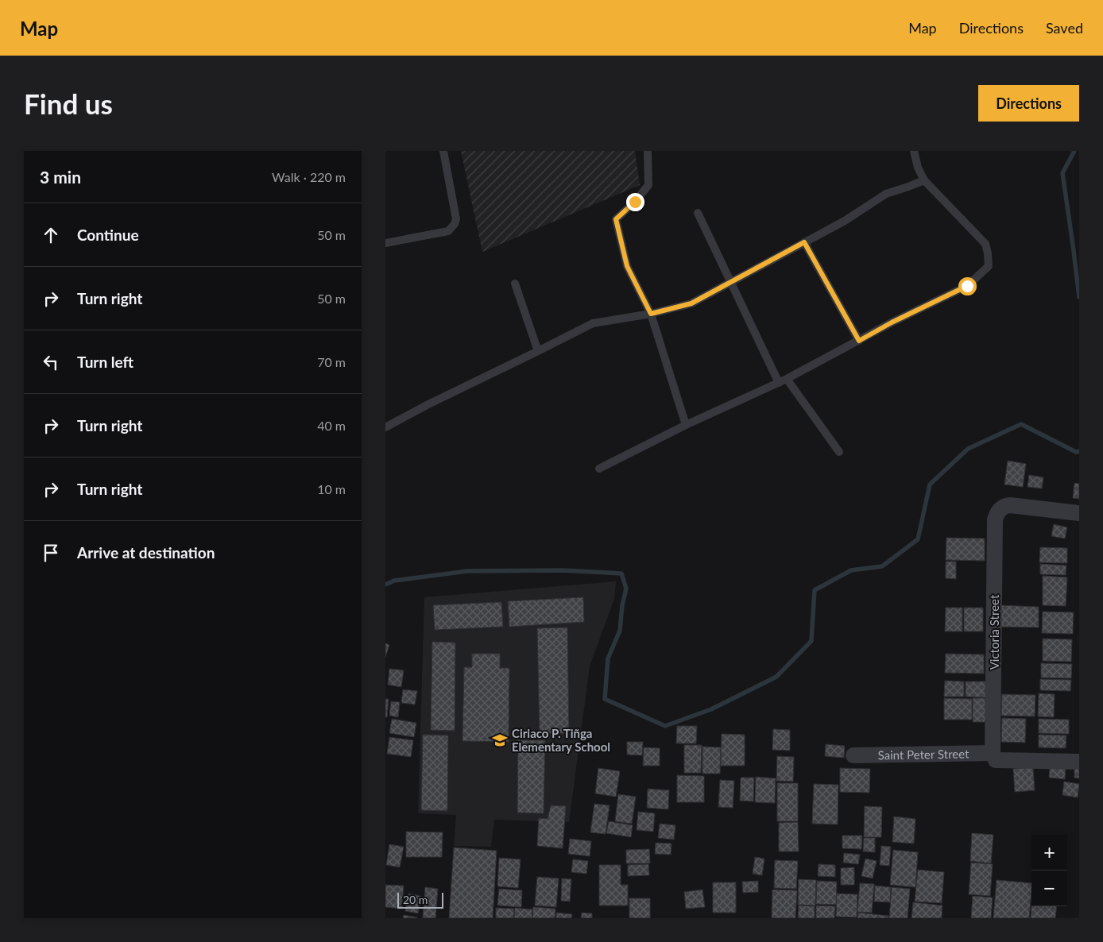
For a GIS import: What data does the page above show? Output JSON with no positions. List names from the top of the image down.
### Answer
{
  "streets": {
    "street": ["Victoria Street", "Saint Peter Street"]
  },
  "crossings": [
    ["Victoria Street", "Saint Peter Street"]
  ],
  "places": {
    "school or university": ["Ciriaco P. Tiñga Elementary School"]
  },
  "scale_bar": "20 m",
  "page": {
    "header": "Map",
    "nav": ["Map", "Directions", "Saved"],
    "buttons": "Directions",
    "title": "Find us",
    "heading": ["3 min", "Walk · 220 m"],
    "list": [
      ["Continue", "50 m"],
      ["Turn right", "50 m"],
      ["Turn left", "70 m"],
      ["Turn right", "40 m"],
      ["Turn right", "10 m"],
      "Arrive at destination"
    ],
    "map_buttons": ["+", "−"],
    "scale": "20 m"
  }
}
